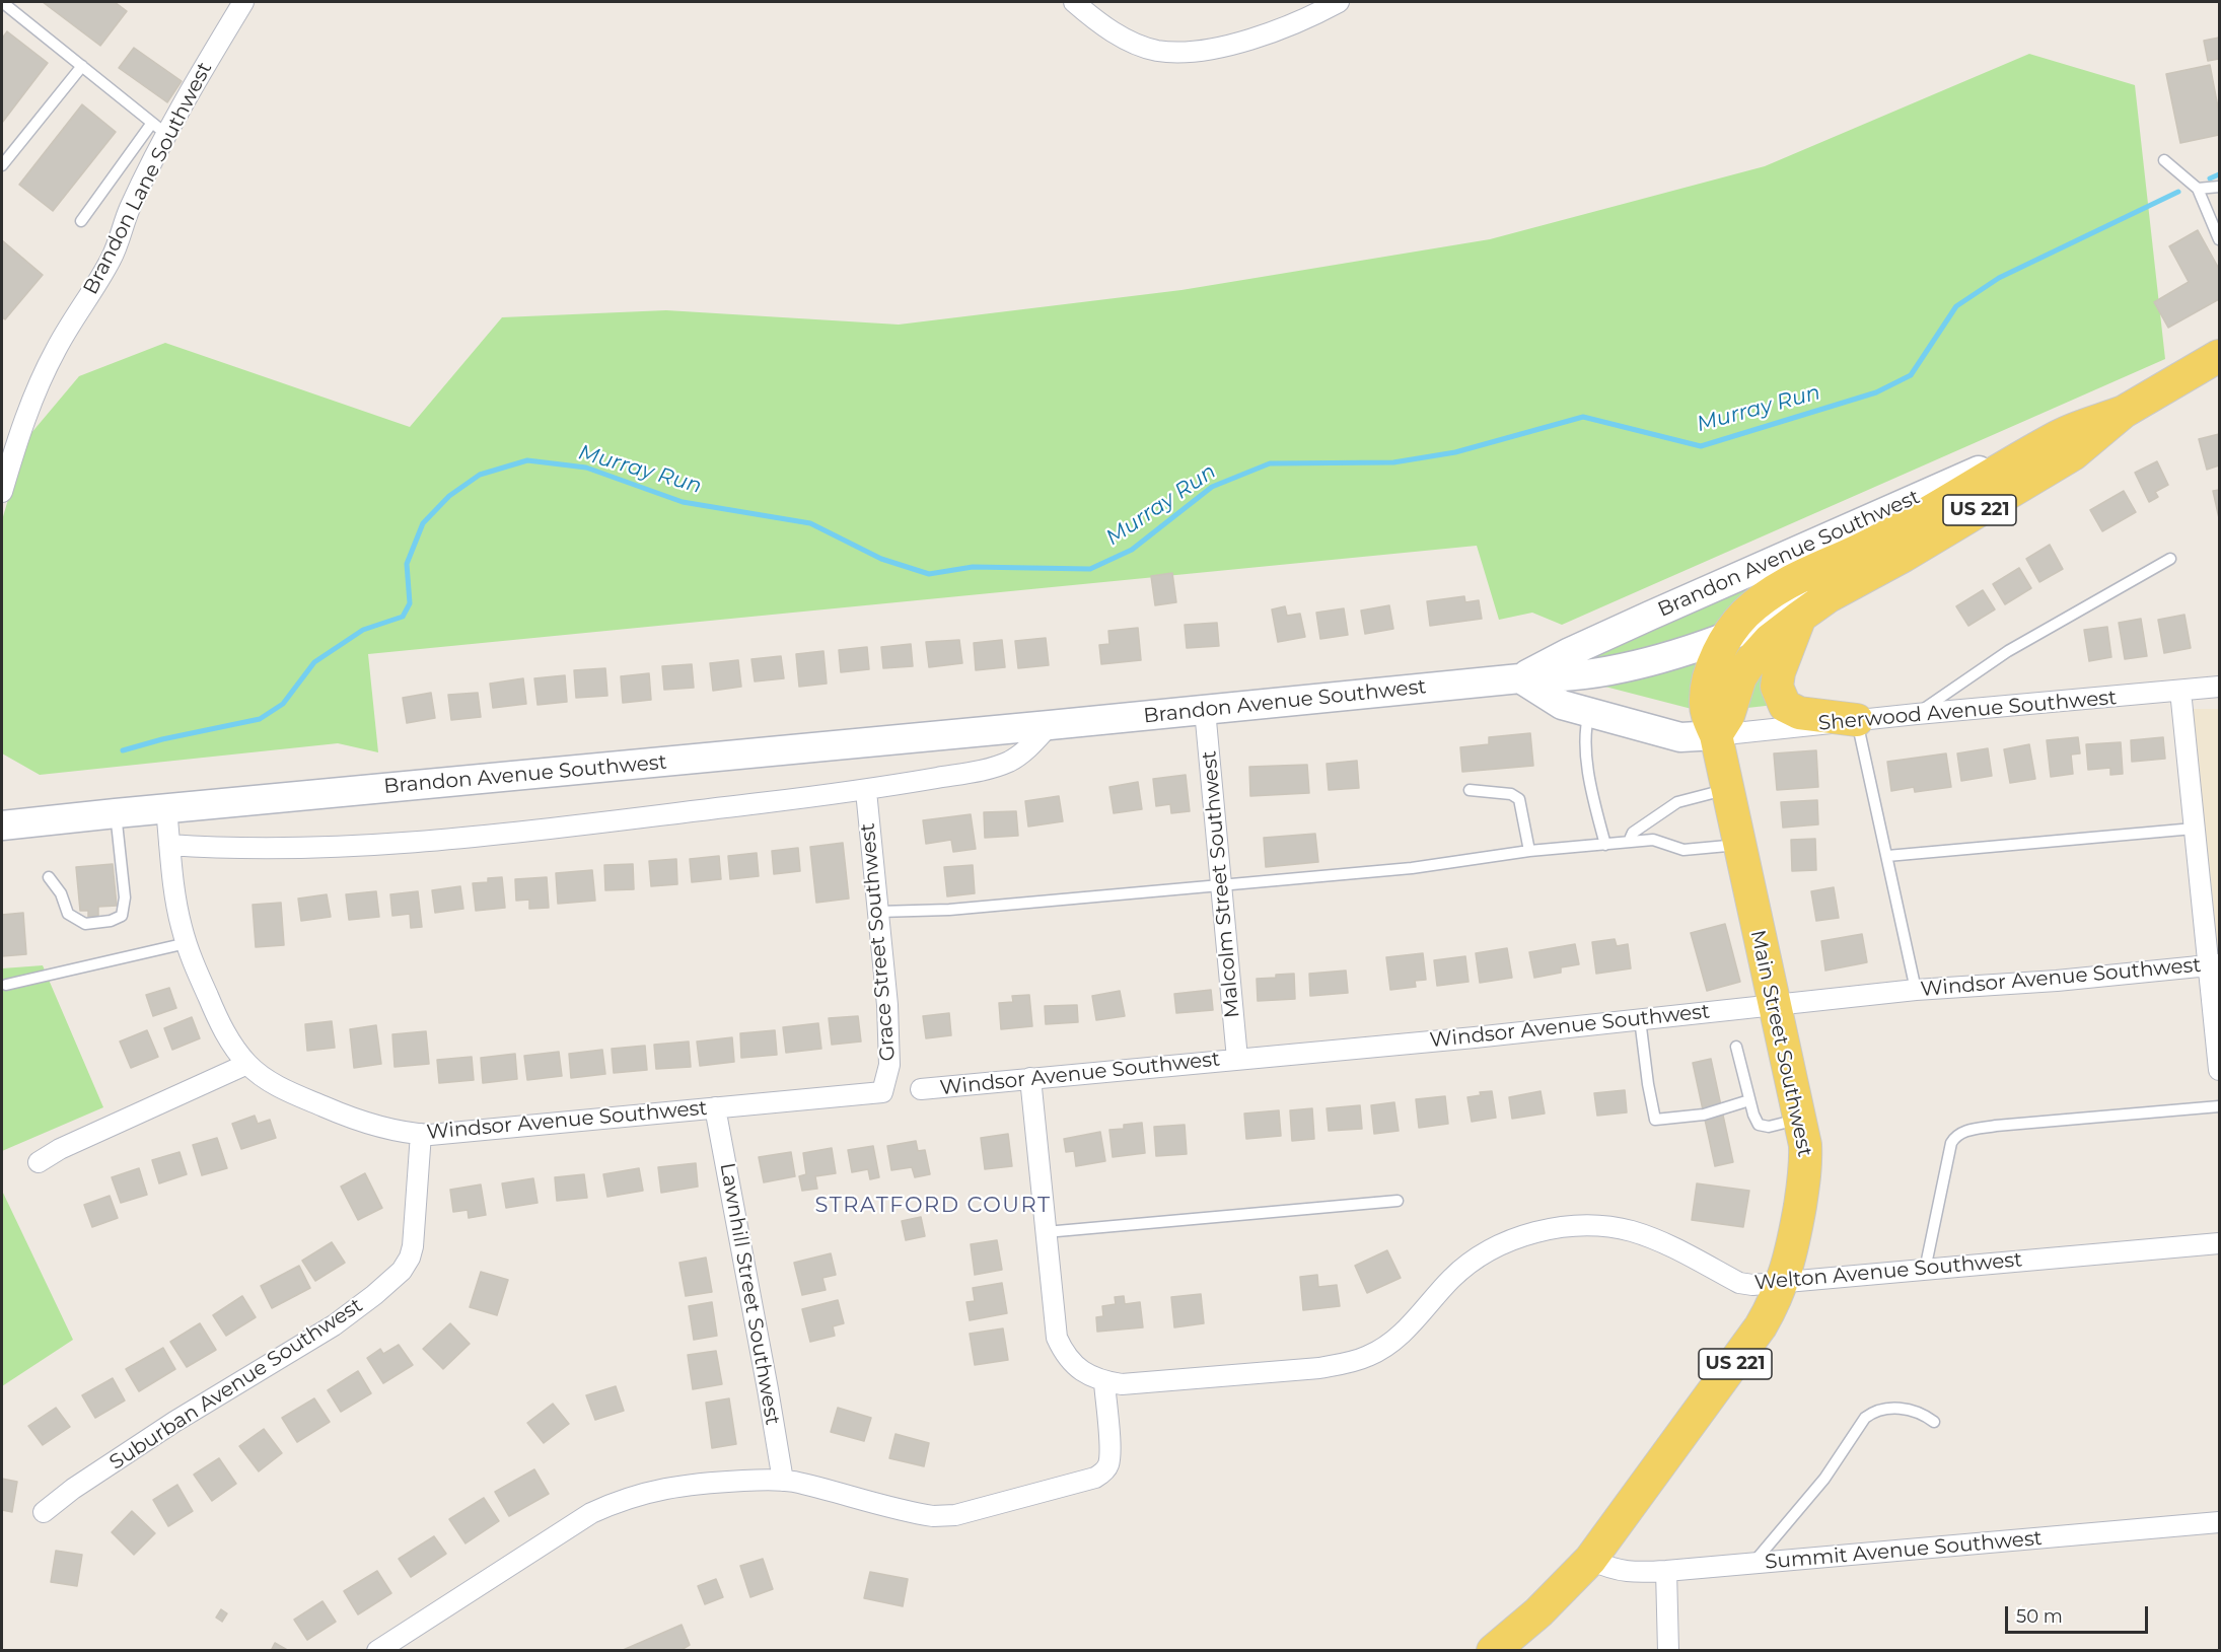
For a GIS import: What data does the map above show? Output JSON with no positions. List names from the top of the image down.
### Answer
{
  "streets": {
    "main road": [
      "US 221",
      "Brandon Avenue Southwest",
      "Sherwood Avenue Southwest",
      "Main Street Southwest"
    ],
    "street": [
      "Brandon Lane Southwest",
      "Malcolm Street Southwest",
      "Grace Street Southwest",
      "Windsor Avenue Southwest",
      "Welton Avenue Southwest",
      "Lawnhill Street Southwest",
      "Suburban Avenue Southwest",
      "Summit Avenue Southwest"
    ]
  },
  "crossings": [
    ["US 221", "Brandon Avenue Southwest"],
    ["US 221", "Sherwood Avenue Southwest"],
    ["US 221", "Main Street Southwest"],
    ["Brandon Avenue Southwest", "Sherwood Avenue Southwest"],
    ["Brandon Avenue Southwest", "Malcolm Street Southwest"],
    ["Brandon Avenue Southwest", "Windsor Avenue Southwest"],
    ["Brandon Avenue Southwest", "Main Street Southwest"],
    ["Sherwood Avenue Southwest", "Main Street Southwest"],
    ["Malcolm Street Southwest", "Windsor Avenue Southwest"],
    ["Grace Street Southwest", "Windsor Avenue Southwest"],
    ["Windsor Avenue Southwest", "Main Street Southwest"],
    ["Windsor Avenue Southwest", "Lawnhill Street Southwest"],
    ["Windsor Avenue Southwest", "Suburban Avenue Southwest"],
    ["Main Street Southwest", "Welton Avenue Southwest"],
    ["Main Street Southwest", "Summit Avenue Southwest"]
  ],
  "districts": ["STRATFORD COURT"],
  "water": ["Murray Run"],
  "scale_bar": "50 m"
}
